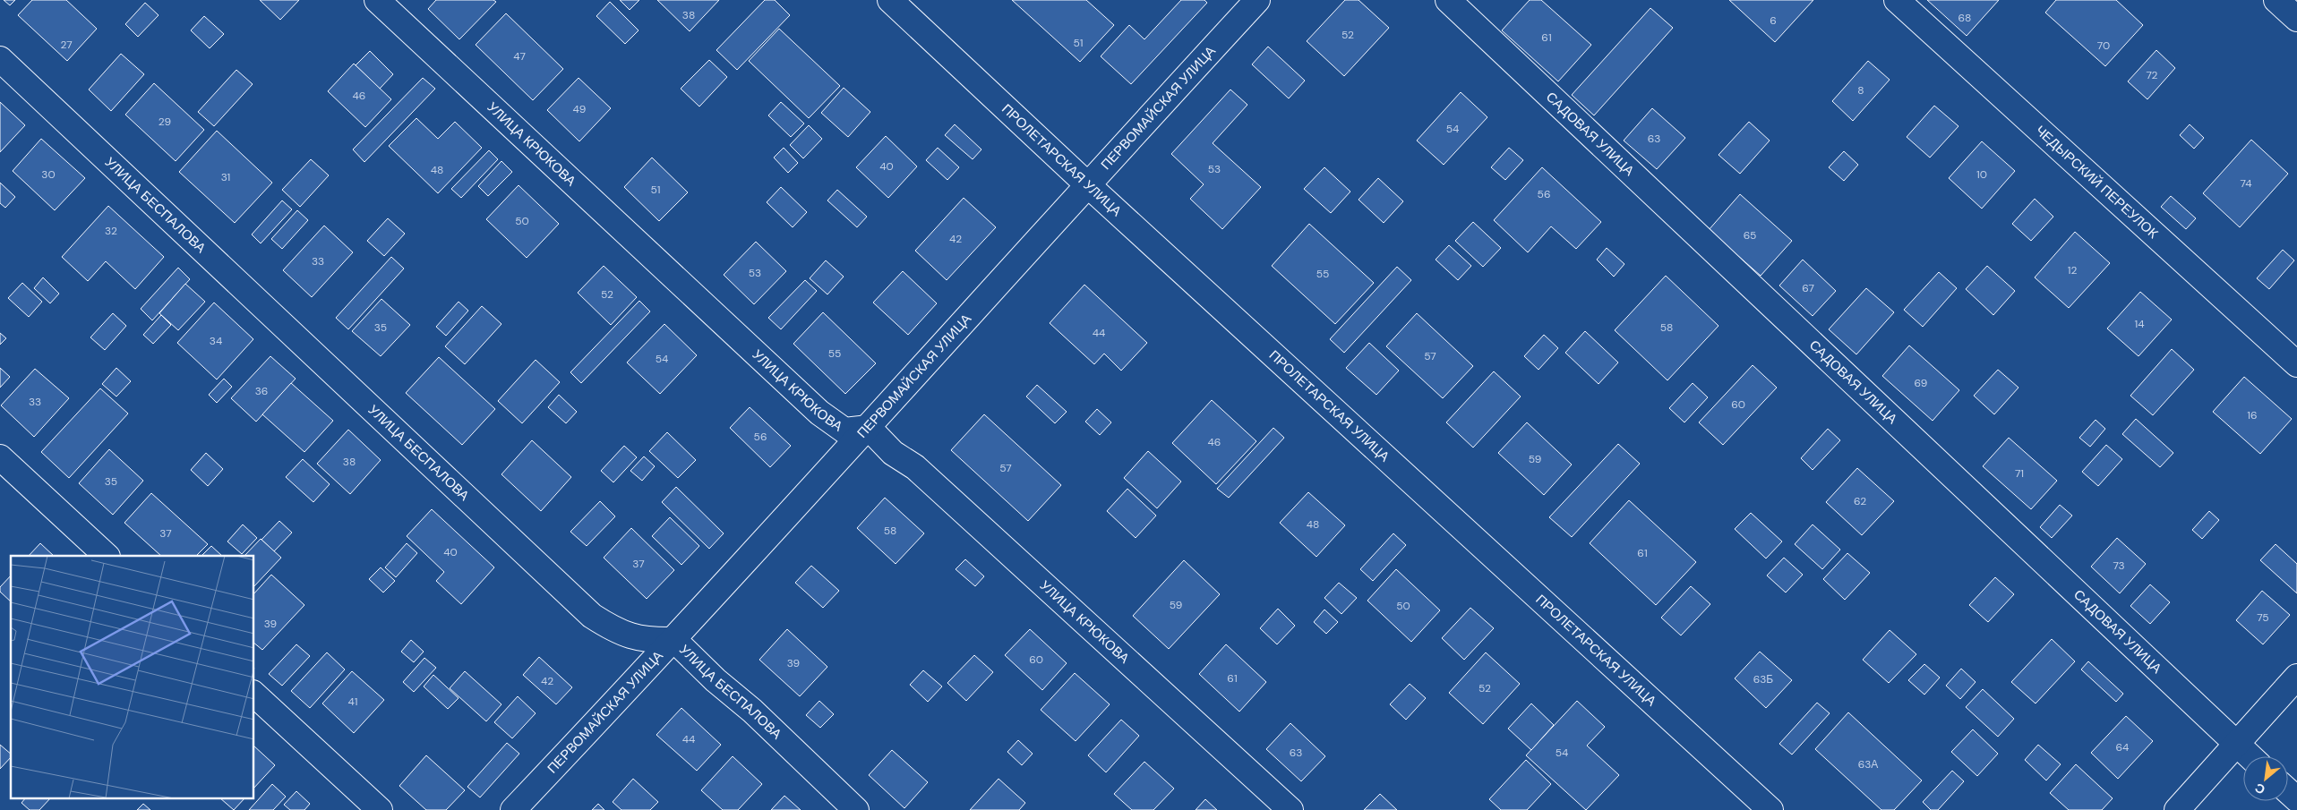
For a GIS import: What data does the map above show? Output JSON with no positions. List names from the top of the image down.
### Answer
{
  "streets": {
    "street": [
      "ПЕРВОМАЙСКАЯ УЛИЦА",
      "САДОВАЯ УЛИЦА",
      "УЛИЦА КРЮКОВА",
      "ПРОЛЕТАРСКАЯ УЛИЦА",
      "ЧЕДЫРСКИЙ ПЕРЕУЛОК",
      "УЛИЦА БЕСПАЛОВА"
    ]
  },
  "crossings": [
    ["ПЕРВОМАЙСКАЯ УЛИЦА", "УЛИЦА КРЮКОВА"],
    ["ПЕРВОМАЙСКАЯ УЛИЦА", "ПРОЛЕТАРСКАЯ УЛИЦА"],
    ["ПЕРВОМАЙСКАЯ УЛИЦА", "УЛИЦА БЕСПАЛОВА"]
  ],
  "house_numbers": [
    "38",
    "68",
    "6",
    "52",
    "61",
    "51",
    "27",
    "70",
    "47",
    "72",
    "8",
    "46",
    "49",
    "29",
    "54",
    "63",
    "40",
    "53",
    "48",
    "30",
    "10",
    "31",
    "74",
    "51",
    "56",
    "50",
    "32",
    "65",
    "42",
    "33",
    "12",
    "53",
    "55",
    "67",
    "52",
    "14",
    "35",
    "58",
    "44",
    "34",
    "55",
    "57",
    "54",
    "69",
    "36",
    "33",
    "60",
    "16",
    "56",
    "46",
    "59",
    "38",
    "57",
    "71",
    "35",
    "62",
    "48",
    "58",
    "37",
    "40",
    "61",
    "37",
    "73",
    "59",
    "50",
    "75",
    "39",
    "60",
    "39",
    "61",
    "63Б",
    "42",
    "52",
    "41",
    "44",
    "64",
    "63",
    "54",
    "63А"
  ],
  "north": "bottom left"
}
